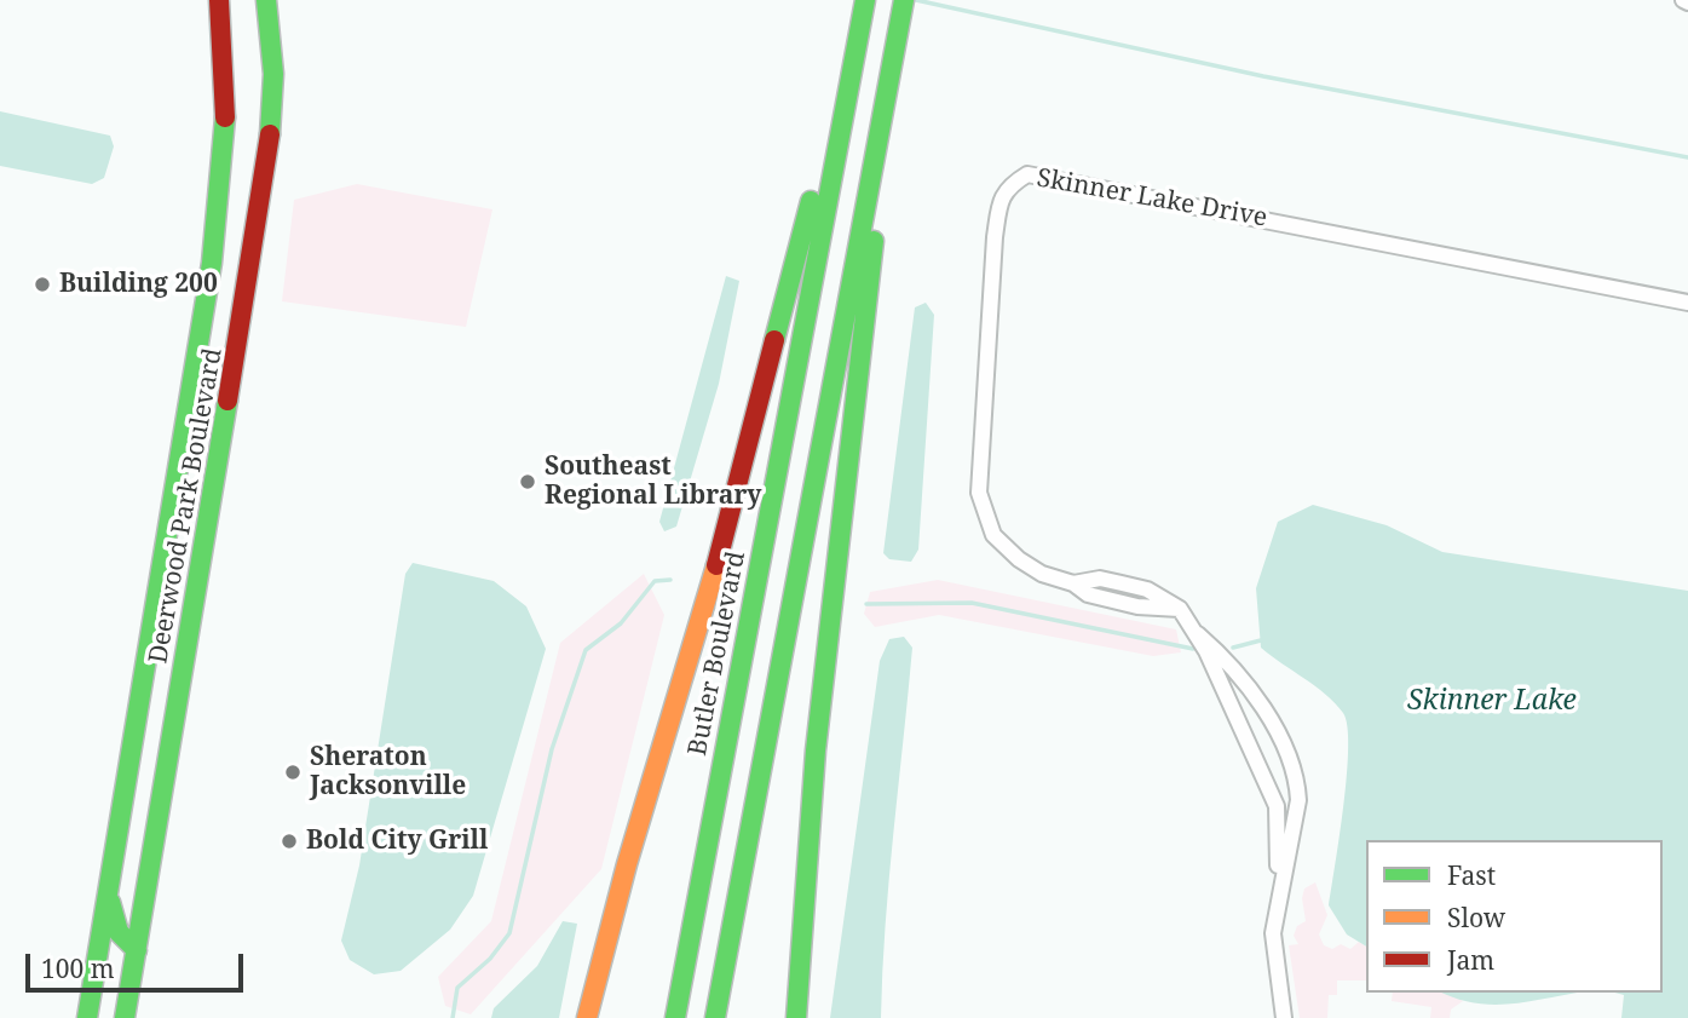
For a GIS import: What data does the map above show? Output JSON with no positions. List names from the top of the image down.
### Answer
{
  "streets": {
    "main road": ["Deerwood Park Boulevard", "Butler Boulevard"],
    "street": ["Skinner Lake Drive"]
  },
  "water": ["Skinner Lake"],
  "places": [
    "Building 200",
    "Southeast Regional Library",
    "Sheraton Jacksonville",
    "Bold City Grill"
  ],
  "legend": ["Fast", "Slow", "Jam"],
  "scale_bar": "100 m"
}
